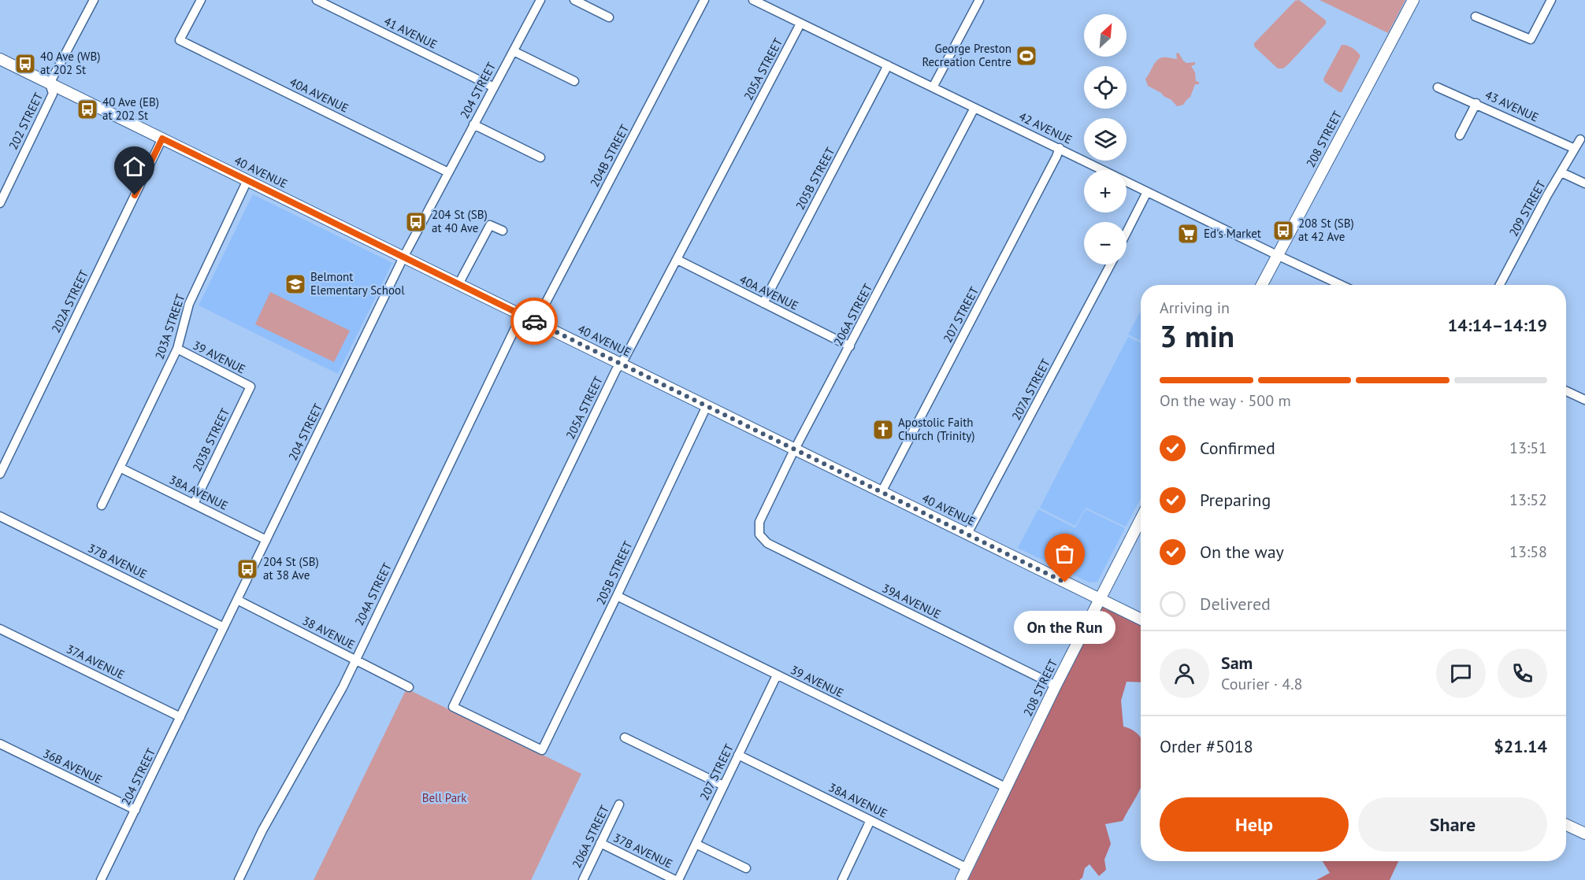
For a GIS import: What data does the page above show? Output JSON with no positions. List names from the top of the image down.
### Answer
{
  "streets": {
    "main road": ["208 STREET", "40 AVENUE"],
    "street": [
      "41 AVENUE",
      "205A STREET",
      "204 STREET",
      "40A AVENUE",
      "43 AVENUE",
      "202 STREET",
      "42 AVENUE",
      "204B STREET",
      "205B STREET",
      "209 STREET",
      "202A STREET",
      "206A STREET",
      "207 STREET",
      "203A STREET",
      "39 AVENUE",
      "207A STREET",
      "203B STREET",
      "38A AVENUE",
      "37B AVENUE",
      "204A STREET",
      "39A AVENUE",
      "38 AVENUE",
      "37A AVENUE",
      "36B AVENUE"
    ]
  },
  "crossings": [
    ["41 AVENUE", "204 STREET"],
    ["205A STREET", "40A AVENUE"],
    ["205A STREET", "42 AVENUE"],
    ["205A STREET", "40 AVENUE"],
    ["205A STREET", "205B STREET"],
    ["204 STREET", "40A AVENUE"],
    ["204 STREET", "40 AVENUE"],
    ["204 STREET", "38A AVENUE"],
    ["204 STREET", "37B AVENUE"],
    ["204 STREET", "38 AVENUE"],
    ["204 STREET", "37A AVENUE"],
    ["204 STREET", "36B AVENUE"],
    ["40A AVENUE", "205B STREET"],
    ["40A AVENUE", "206A STREET"],
    ["43 AVENUE", "209 STREET"],
    ["202 STREET", "40 AVENUE"],
    ["42 AVENUE", "208 STREET"],
    ["42 AVENUE", "205B STREET"],
    ["42 AVENUE", "206A STREET"],
    ["42 AVENUE", "207 STREET"],
    ["208 STREET", "40 AVENUE"],
    ["208 STREET", "39 AVENUE"],
    ["208 STREET", "38A AVENUE"],
    ["208 STREET", "39A AVENUE"],
    ["204B STREET", "40 AVENUE"],
    ["40 AVENUE", "205B STREET"],
    ["40 AVENUE", "202A STREET"],
    ["40 AVENUE", "206A STREET"],
    ["40 AVENUE", "207 STREET"],
    ["40 AVENUE", "203A STREET"],
    ["40 AVENUE", "207A STREET"],
    ["40 AVENUE", "204A STREET"],
    ["205B STREET", "39 AVENUE"],
    ["206A STREET", "37B AVENUE"],
    ["206A STREET", "39A AVENUE"],
    ["207 STREET", "39 AVENUE"],
    ["207 STREET", "38A AVENUE"],
    ["207 STREET", "37B AVENUE"],
    ["203A STREET", "39 AVENUE"],
    ["203A STREET", "38A AVENUE"],
    ["39 AVENUE", "203B STREET"],
    ["203B STREET", "38A AVENUE"],
    ["204A STREET", "38 AVENUE"]
  ],
  "parks": ["Bell Park"],
  "places": {
    "sports": ["George Preston Recreation Centre"],
    "bus stop": [
      "40 Ave (WB) at 202 St",
      "40 Ave (EB) at 202 St",
      "204 St (SB) at 40 Ave",
      "208 St (SB) at 42 Ave",
      "204 St (SB) at 38 Ave"
    ],
    "supermarket": ["Ed's Market"],
    "school or university": ["Belmont Elementary School"],
    "church": ["Apostolic Faith Church (Trinity)"],
    "other": ["On the Run"]
  },
  "north": "top right",
  "page": {
    "map_buttons": ["+", "−"],
    "heading": ["3 min", "Arriving in", "14:14–14:19"],
    "panel": [
      "Sam",
      "Courier · 4.8",
      "Order #5018",
      "$21.14"
    ],
    "bar": "On the way · 500 m",
    "list": [
      ["Confirmed", "13:51"],
      ["Preparing", "13:52"],
      ["On the way", "13:58"],
      "Delivered"
    ],
    "bubble": "On the Run",
    "buttons": ["Help", "Share"]
  }
}
